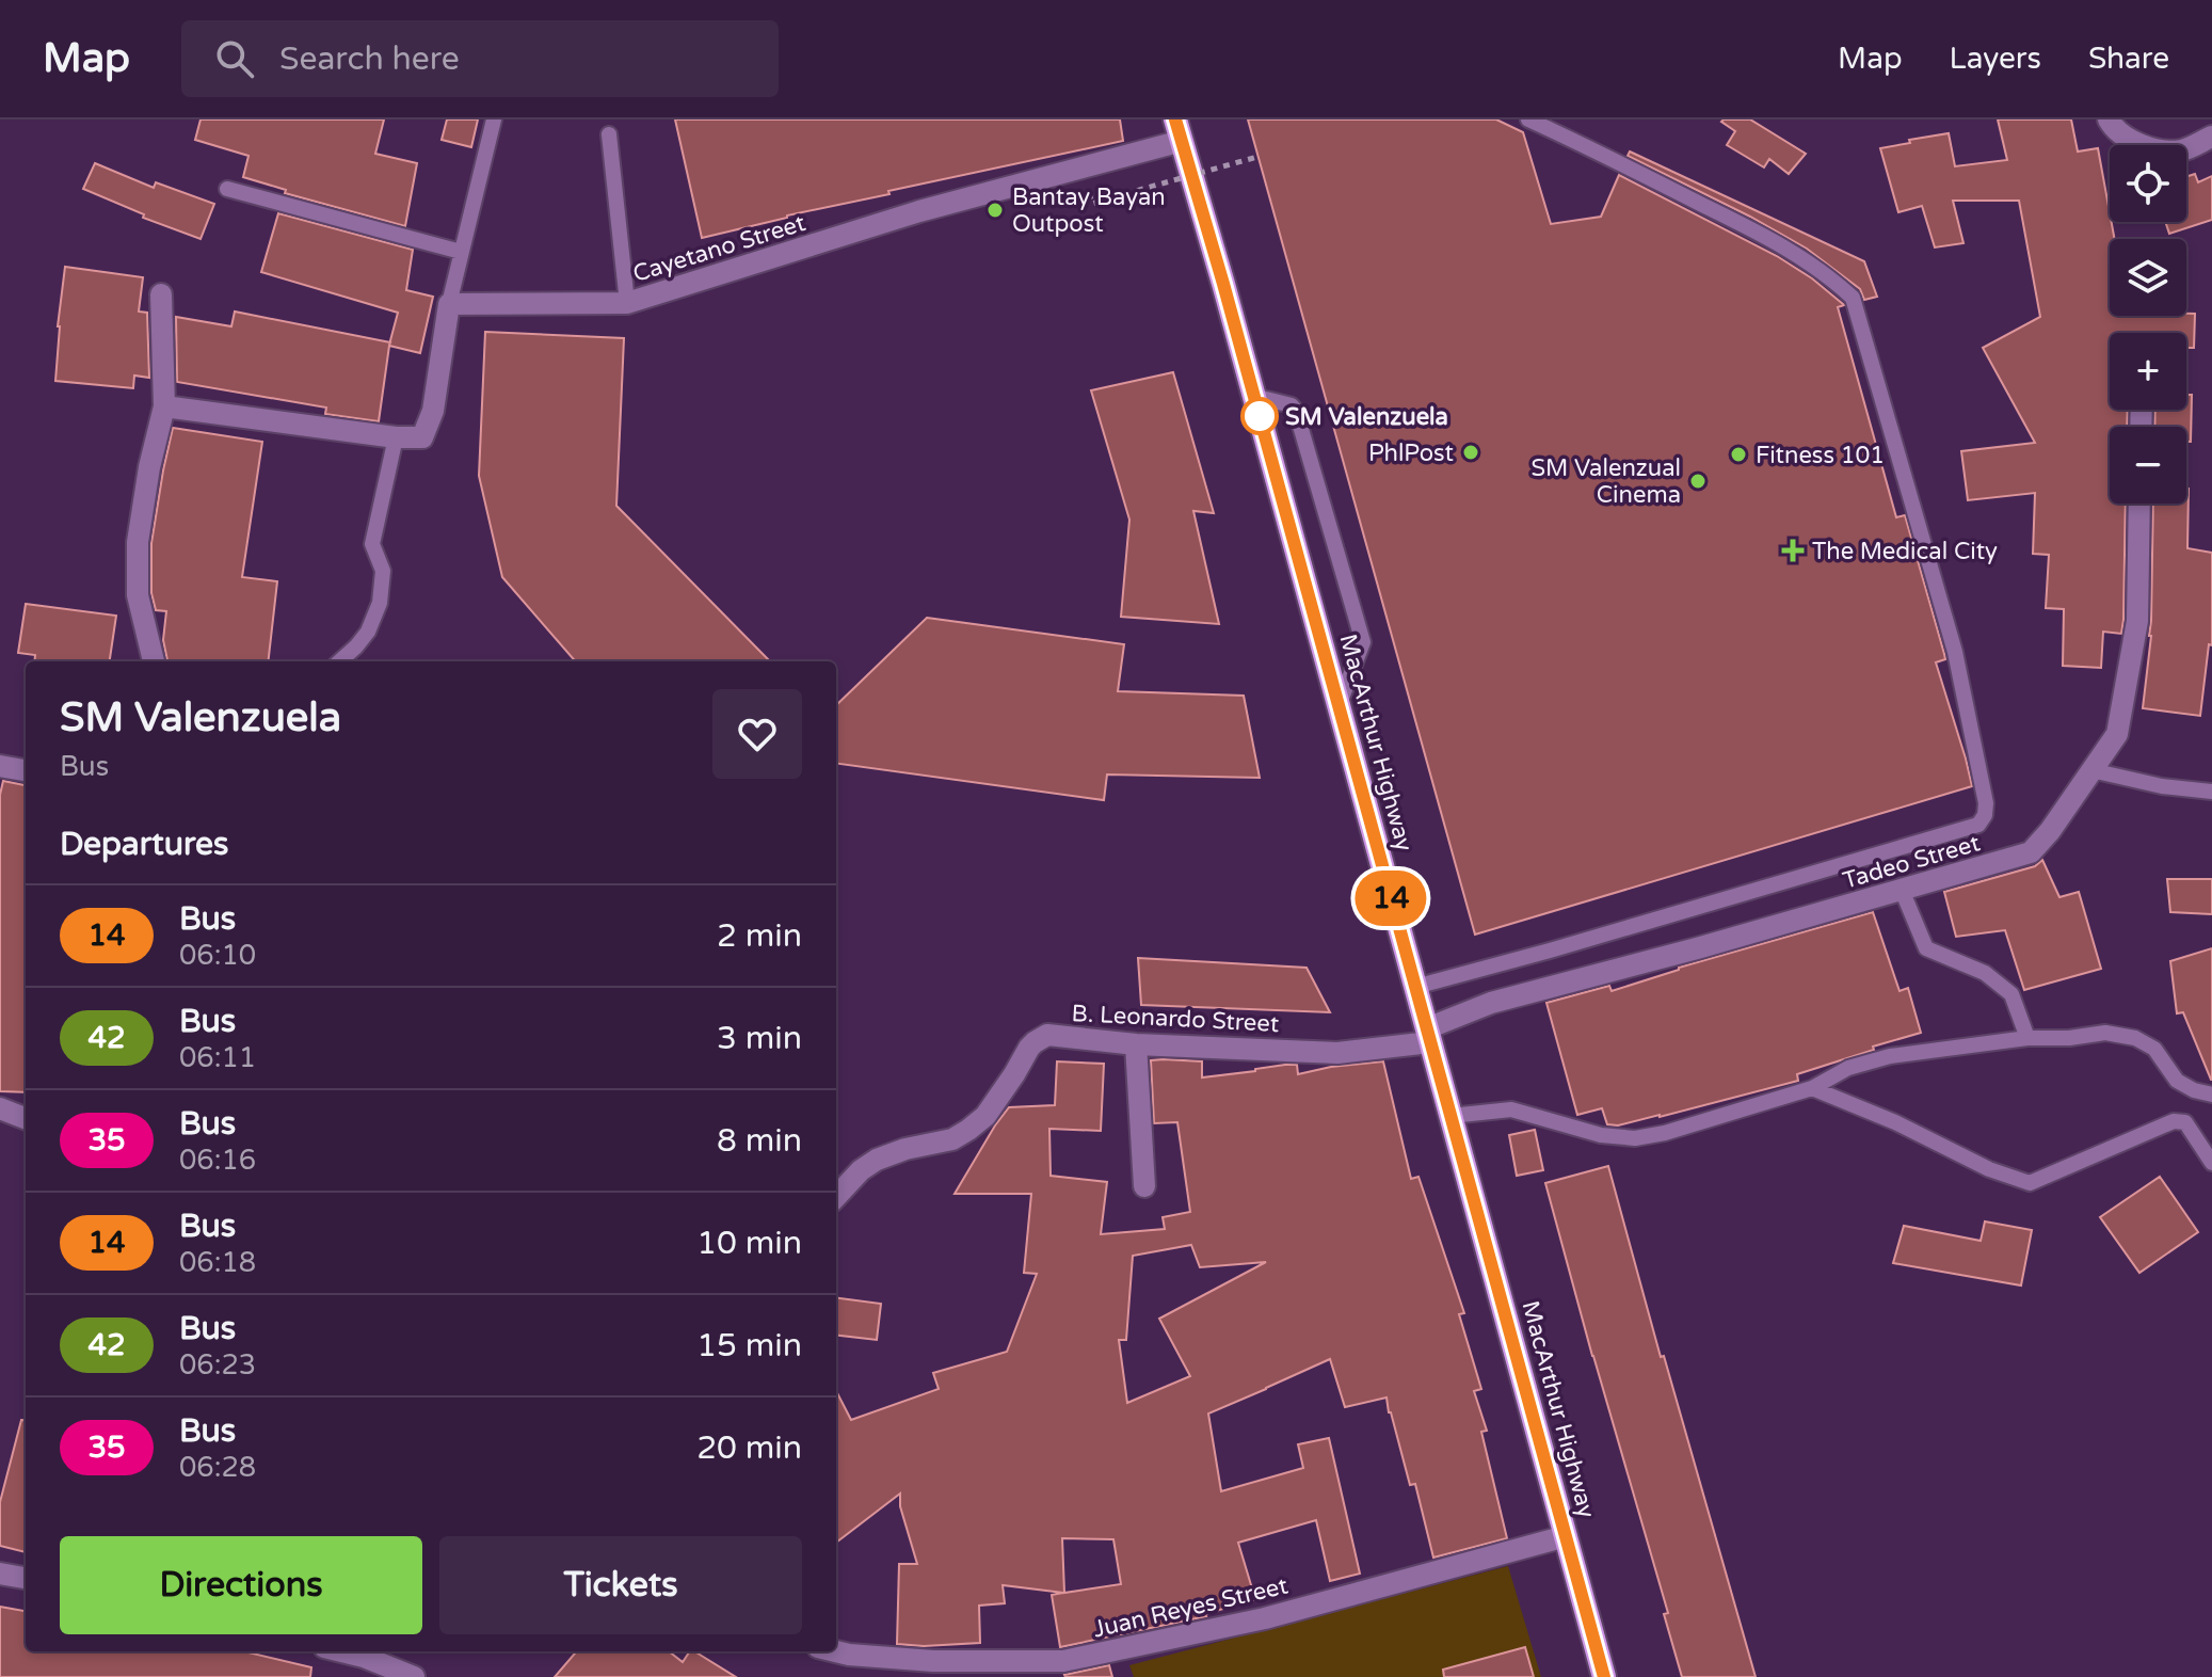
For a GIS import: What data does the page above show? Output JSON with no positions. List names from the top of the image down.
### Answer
{
  "streets": {
    "highway": ["MacArthur Highway"],
    "street": [
      "Cayetano Street",
      "Tadeo Street",
      "B. Leonardo Street",
      "Juan Reyes Street"
    ]
  },
  "crossings": [
    ["Cayetano Street", "MacArthur Highway"],
    ["MacArthur Highway", "Tadeo Street"],
    ["MacArthur Highway", "B. Leonardo Street"],
    ["MacArthur Highway", "Juan Reyes Street"],
    ["Tadeo Street", "B. Leonardo Street"]
  ],
  "places": {
    "other": [
      "Bantay Bayan Outpost",
      "SM Valenzuela",
      "PhlPost",
      "Fitness 101",
      "SM Valenzual Cinema"
    ],
    "health": ["The Medical City"]
  },
  "lines": ["bus line 14"],
  "page": {
    "header": "Map",
    "search": "Search here",
    "nav": ["Map", "Layers", "Share"],
    "on_map": "14",
    "map_buttons": ["+", "−"],
    "heading": [
      ["SM Valenzuela", "Bus"],
      "Departures"
    ],
    "list": [
      {
        "mark": "14",
        "name": "Bus",
        "note": "06:10",
        "value": "2 min"
      },
      {
        "mark": "42",
        "name": "Bus",
        "note": "06:11",
        "value": "3 min"
      },
      {
        "mark": "35",
        "name": "Bus",
        "note": "06:16",
        "value": "8 min"
      },
      {
        "mark": "14",
        "name": "Bus",
        "note": "06:18",
        "value": "10 min"
      },
      {
        "mark": "42",
        "name": "Bus",
        "note": "06:23",
        "value": "15 min"
      },
      {
        "mark": "35",
        "name": "Bus",
        "note": "06:28",
        "value": "20 min"
      }
    ],
    "buttons": ["Directions", "Tickets"]
  }
}
